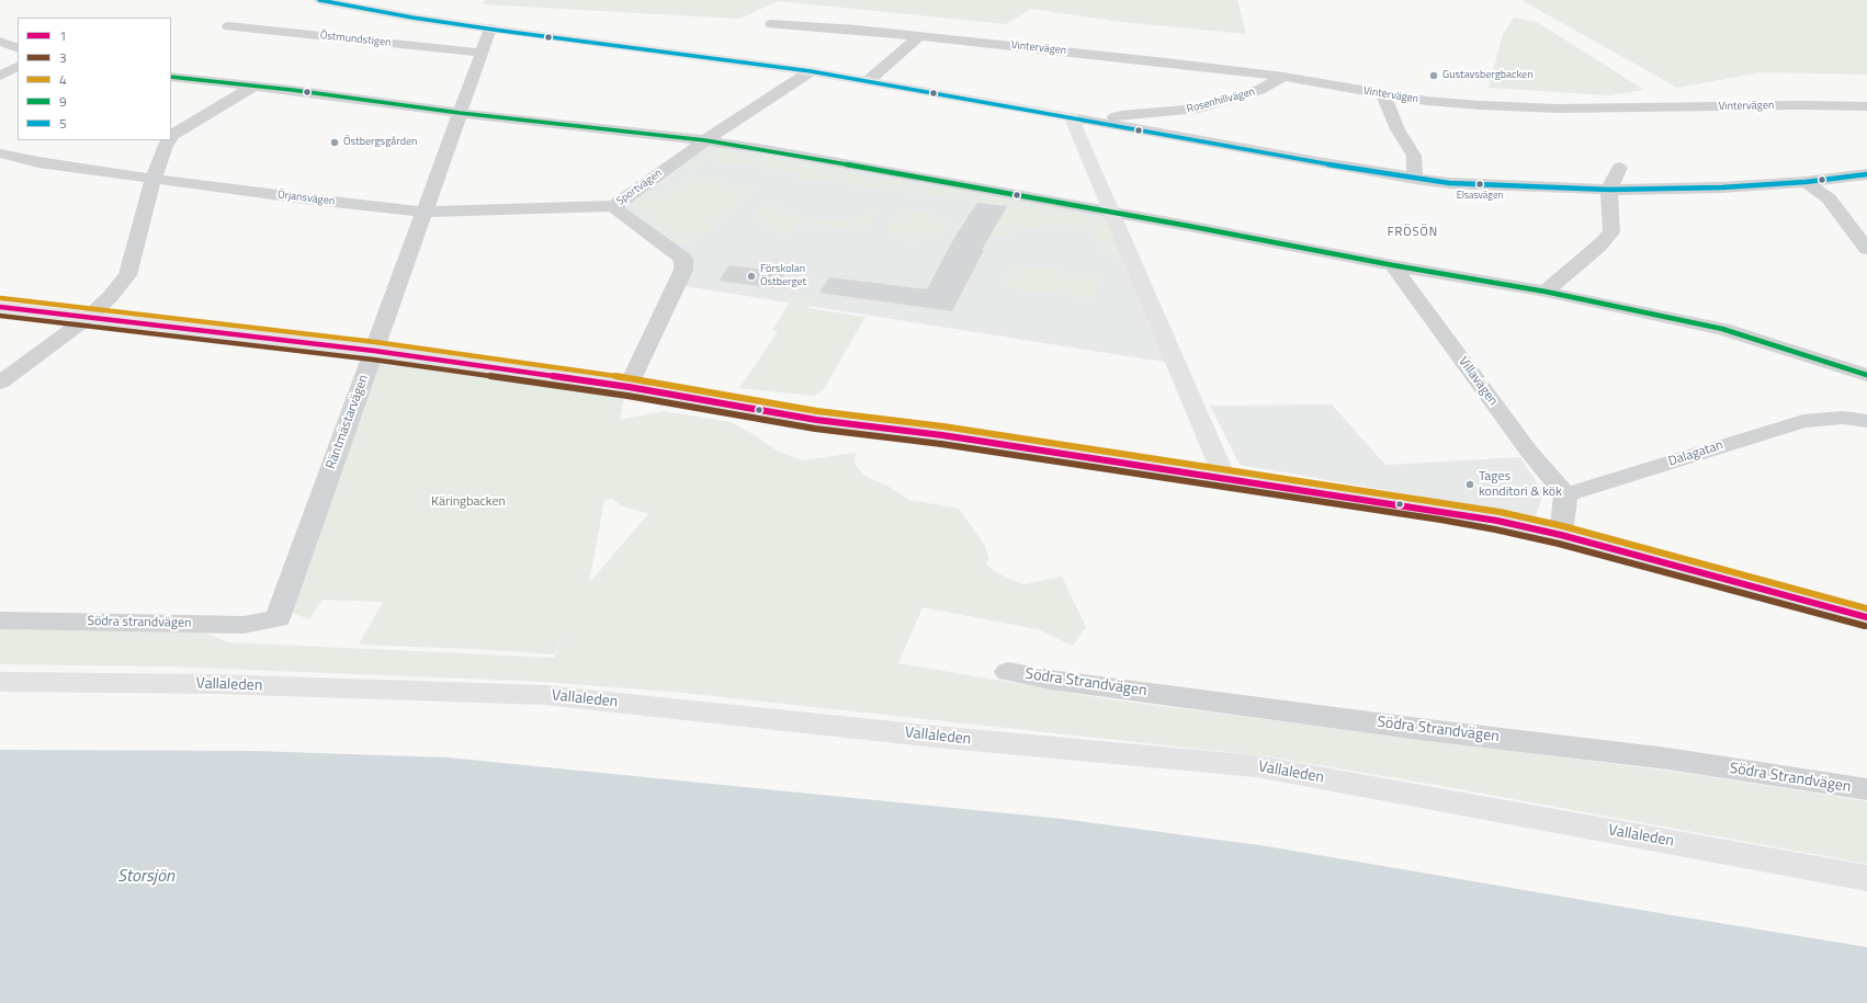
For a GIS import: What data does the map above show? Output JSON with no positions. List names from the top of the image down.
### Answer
{
  "streets": {
    "street": [
      "Östmundstigen",
      "Vintervägen",
      "Rosenhillvägen",
      "Sportvägen",
      "Örjansvägen",
      "Villavägen",
      "Räntmästarvägen",
      "Dalagatan",
      "Södra strandvägen",
      "Södra Strandvägen",
      "Vallaleden"
    ]
  },
  "crossings": [
    ["Östmundstigen", "Räntmästarvägen"],
    ["Vintervägen", "Rosenhillvägen"],
    ["Sportvägen", "Örjansvägen"],
    ["Örjansvägen", "Räntmästarvägen"],
    ["Villavägen", "Dalagatan"],
    ["Räntmästarvägen", "Södra strandvägen"]
  ],
  "districts": ["FRÖSÖN"],
  "water": ["Storsjön"],
  "parks": ["Käringbacken"],
  "places": [
    "Gustavsbergbacken",
    "Östbergsgården",
    "Elsasvägen",
    "Förskolan Östberget",
    "Tages konditori & kök"
  ],
  "lines": [
    "transit line 5",
    "transit line 9",
    "transit line 4",
    "transit line 1",
    "transit line 3"
  ],
  "legend": [
    "1",
    "3",
    "4",
    "9",
    "5"
  ]
}
